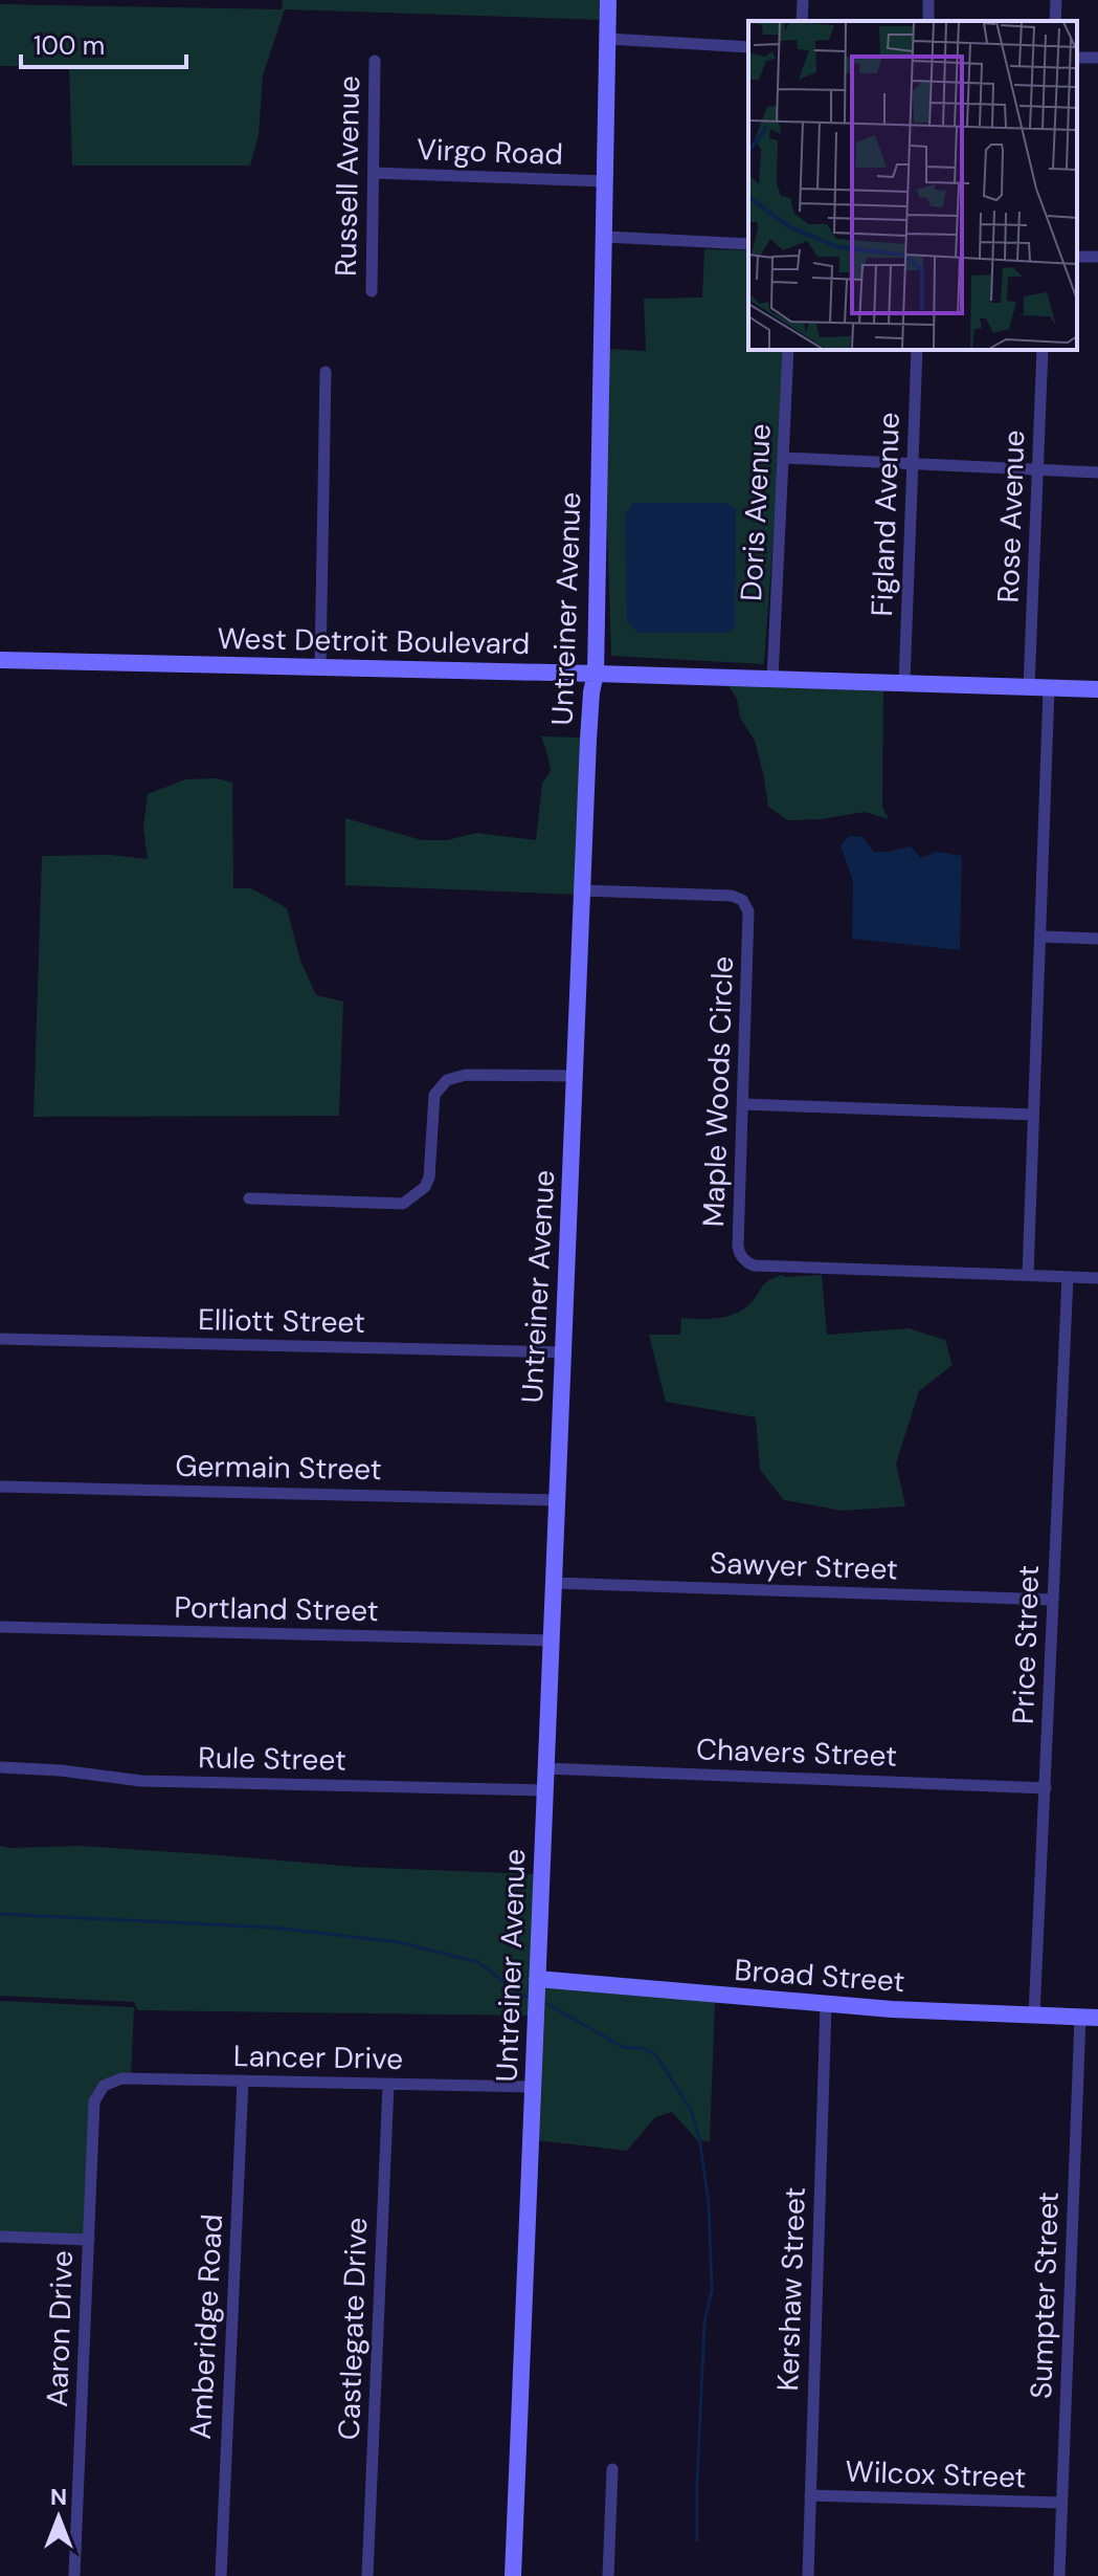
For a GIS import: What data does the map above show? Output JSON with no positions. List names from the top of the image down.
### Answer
{
  "streets": {
    "street": [
      "Virgo Road",
      "Russell Avenue",
      "Doris Avenue",
      "Figland Avenue",
      "Rose Avenue",
      "Untreiner Avenue",
      "West Detroit Boulevard",
      "Maple Woods Circle",
      "Elliott Street",
      "Germain Street",
      "Sawyer Street",
      "Portland Street",
      "Price Street",
      "Chavers Street",
      "Rule Street",
      "Broad Street",
      "Lancer Drive",
      "Kershaw Street",
      "Sumpter Street",
      "Amberidge Road",
      "Aaron Drive",
      "Castlegate Drive",
      "Wilcox Street"
    ]
  },
  "crossings": [
    ["Virgo Road", "Russell Avenue"],
    ["Virgo Road", "Untreiner Avenue"],
    ["Doris Avenue", "West Detroit Boulevard"],
    ["Figland Avenue", "West Detroit Boulevard"],
    ["Rose Avenue", "West Detroit Boulevard"],
    ["Untreiner Avenue", "West Detroit Boulevard"],
    ["Untreiner Avenue", "Maple Woods Circle"],
    ["Untreiner Avenue", "Elliott Street"],
    ["Untreiner Avenue", "Germain Street"],
    ["Untreiner Avenue", "Sawyer Street"],
    ["Untreiner Avenue", "Portland Street"],
    ["Untreiner Avenue", "Chavers Street"],
    ["Untreiner Avenue", "Rule Street"],
    ["Untreiner Avenue", "Broad Street"],
    ["Untreiner Avenue", "Lancer Drive"],
    ["Maple Woods Circle", "Price Street"],
    ["Sawyer Street", "Price Street"],
    ["Price Street", "Chavers Street"],
    ["Price Street", "Broad Street"],
    ["Broad Street", "Kershaw Street"],
    ["Broad Street", "Sumpter Street"],
    ["Lancer Drive", "Amberidge Road"],
    ["Lancer Drive", "Aaron Drive"],
    ["Lancer Drive", "Castlegate Drive"],
    ["Kershaw Street", "Wilcox Street"],
    ["Sumpter Street", "Wilcox Street"]
  ],
  "scale_bar": "100 m",
  "north": "top"
}
